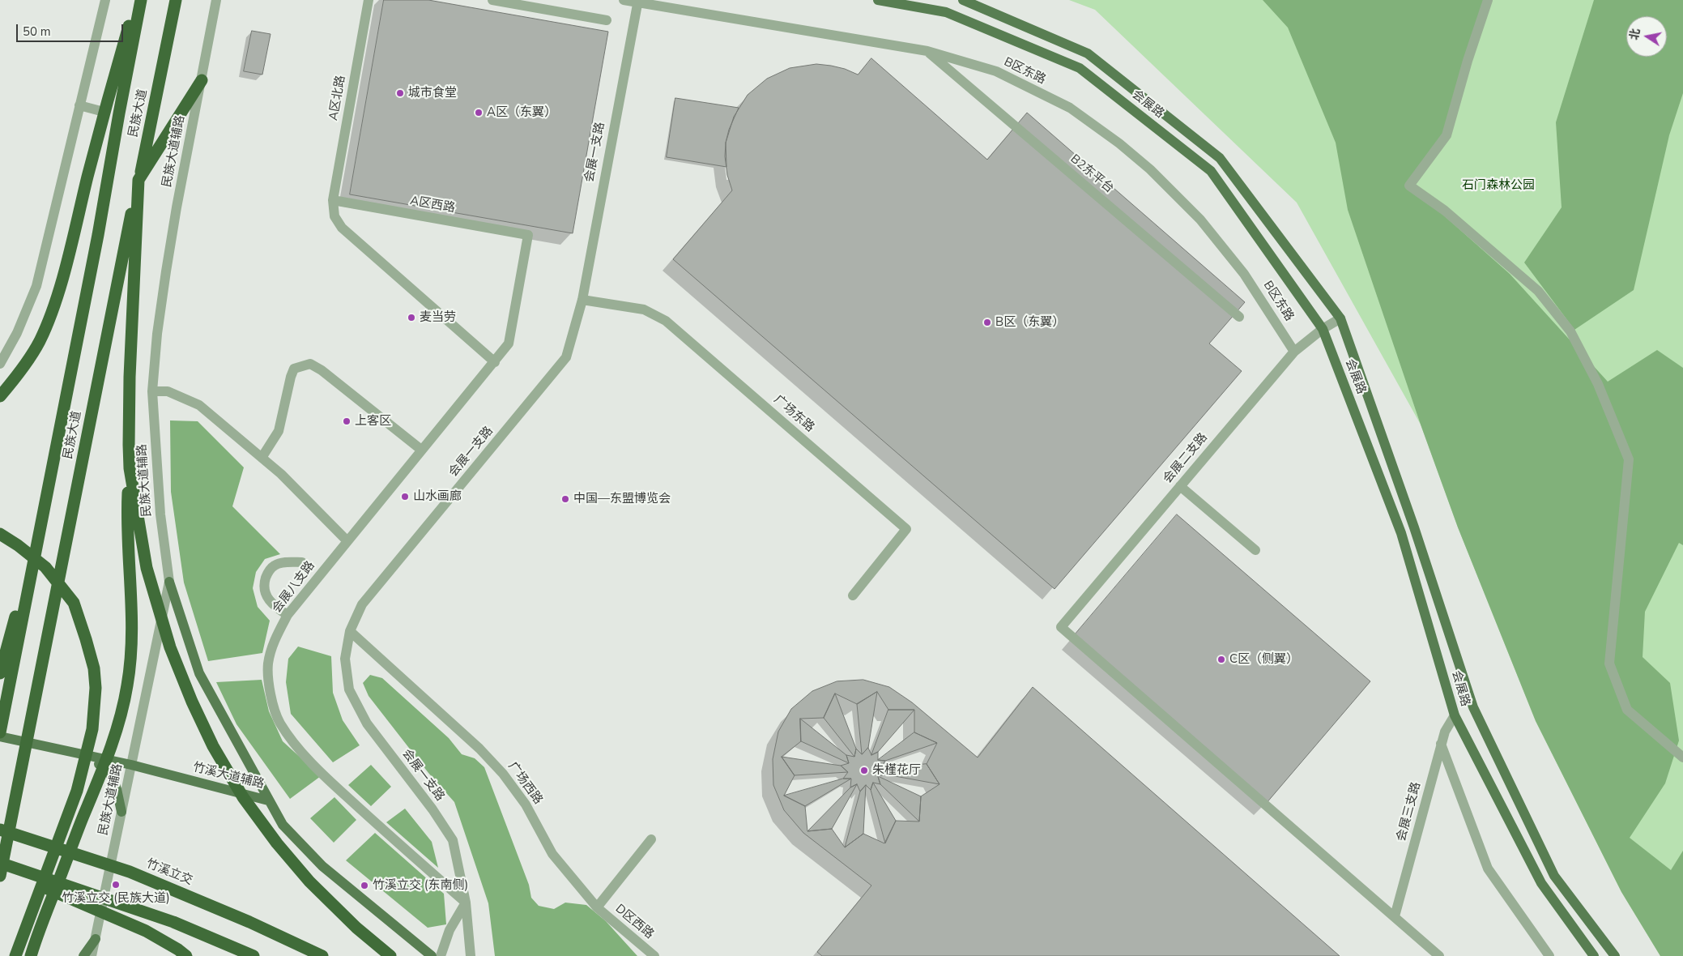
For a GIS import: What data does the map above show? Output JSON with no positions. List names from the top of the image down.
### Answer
{
  "streets": {
    "highway": ["民族大道", "竹溪立交"],
    "main road": ["会展路", "竹溪大道辅路"],
    "street": [
      "B区东路",
      "A区北路",
      "民族大道辅路",
      "会展一支路",
      "B2东平台",
      "A区西路",
      "广场东路",
      "会展二支路",
      "会展八支路",
      "广场西路",
      "会展三支路",
      "D区西路"
    ]
  },
  "crossings": [
    ["B区东路", "会展一支路"],
    ["B区东路", "B2东平台"],
    ["B区东路", "会展二支路"],
    ["A区北路", "A区西路"],
    ["会展路", "会展二支路"],
    ["会展路", "会展三支路"],
    ["民族大道", "竹溪大道辅路"],
    ["民族大道辅路", "竹溪大道辅路"],
    ["会展一支路", "广场东路"],
    ["会展一支路", "会展八支路"],
    ["会展一支路", "广场西路"],
    ["A区西路", "会展八支路"],
    ["会展二支路", "会展三支路"],
    ["广场西路", "D区西路"]
  ],
  "parks": ["石门森林公园"],
  "places": [
    "城市食堂",
    "A区（东翼）",
    "麦当劳",
    "B区（东翼）",
    "上客区",
    "山水画廊",
    "中国—东盟博览会",
    "C区（侧翼）",
    "朱槿花厅",
    "竹溪立交 (民族大道)",
    "竹溪立交 (东南侧)"
  ],
  "scale_bar": "50 m",
  "north": "left"
}
